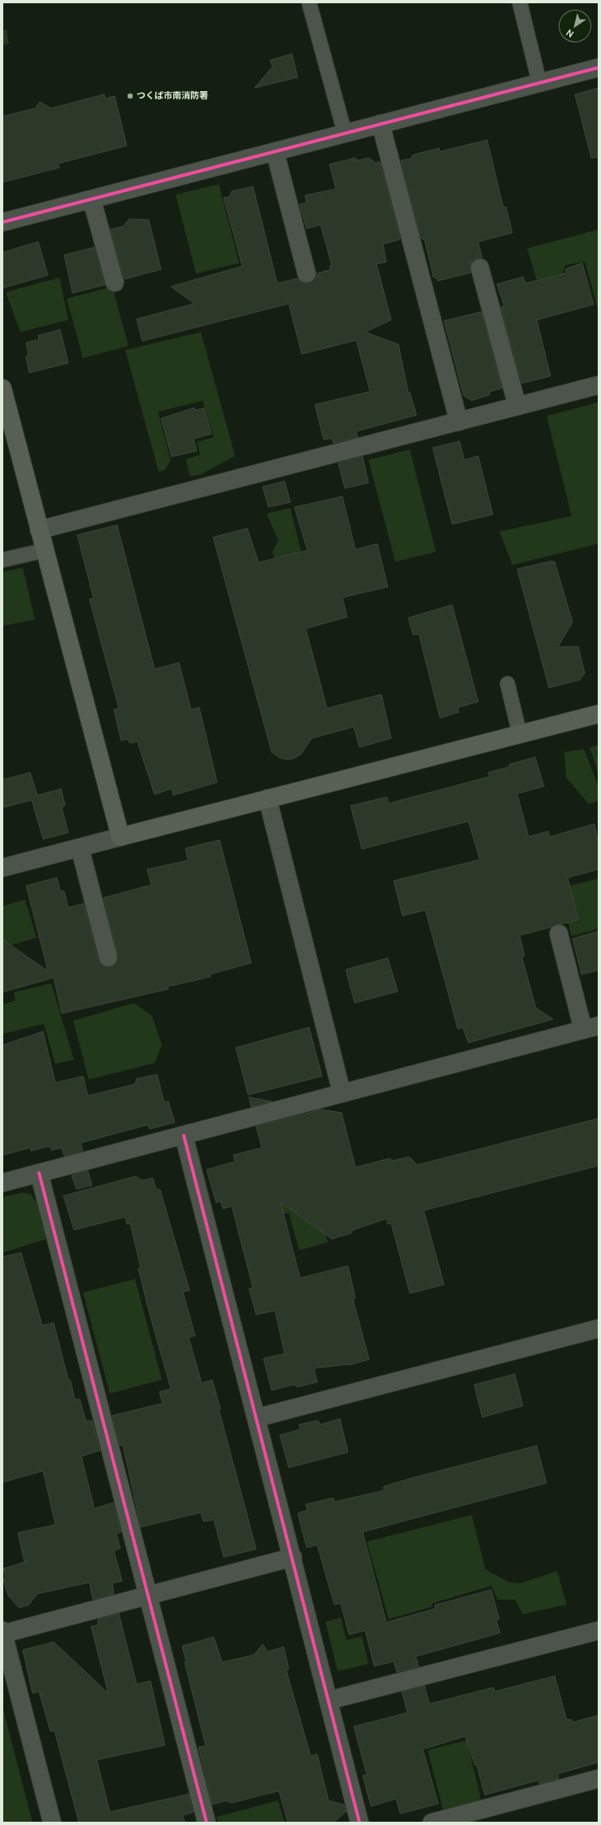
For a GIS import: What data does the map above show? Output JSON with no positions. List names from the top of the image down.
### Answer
{
  "places": ["つくば市南消防署"],
  "north": "bottom left"
}
